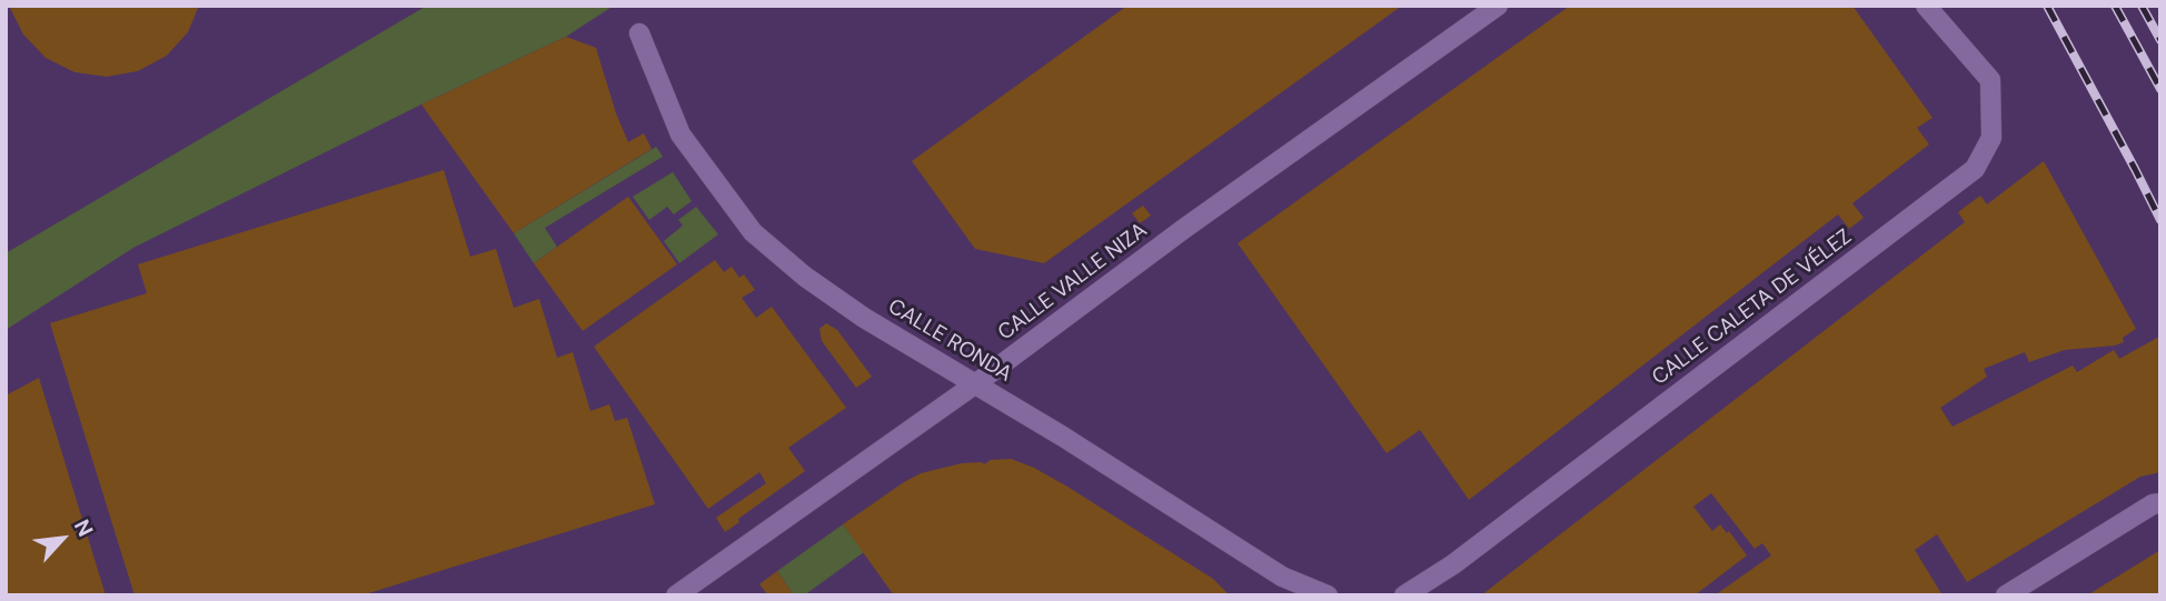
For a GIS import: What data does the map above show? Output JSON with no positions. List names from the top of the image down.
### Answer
{
  "streets": {
    "street": ["CALLE VALLE NIZA", "CALLE CALETA DE VÉLEZ", "CALLE RONDA"]
  },
  "crossings": [
    ["CALLE VALLE NIZA", "CALLE RONDA"]
  ],
  "north": "top right"
}
